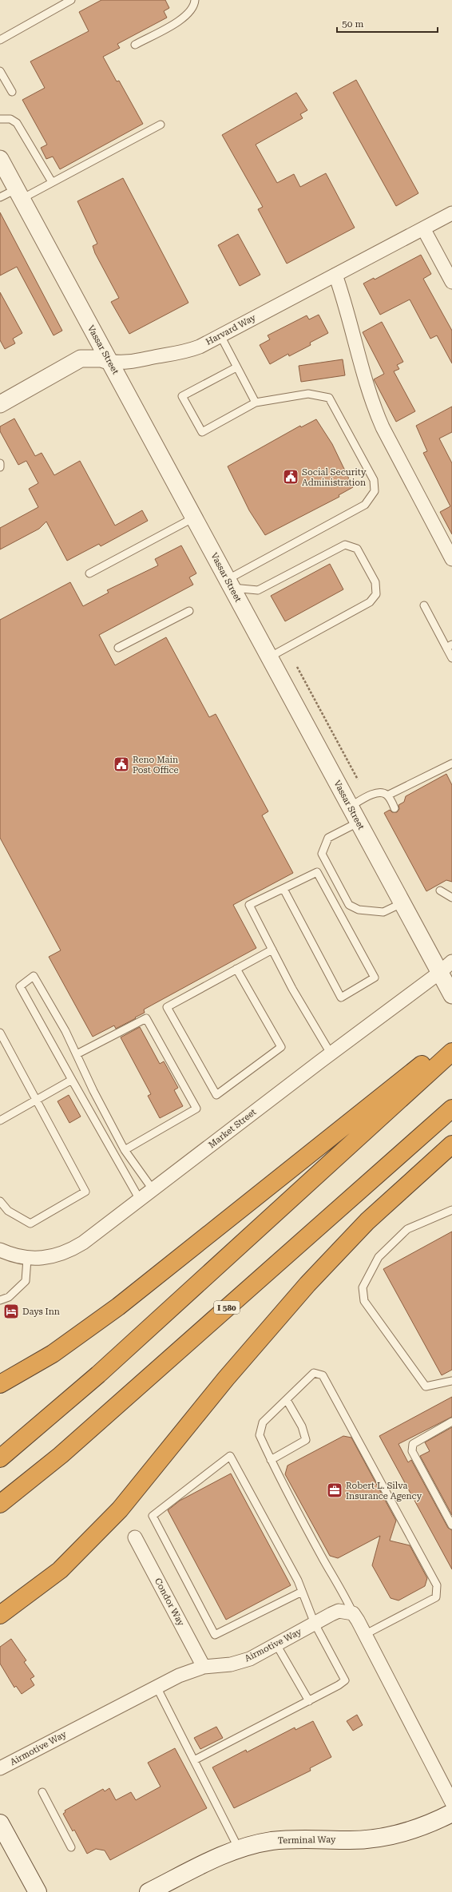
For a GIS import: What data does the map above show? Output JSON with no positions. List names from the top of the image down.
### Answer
{
  "streets": {
    "highway": ["I 580"],
    "main road": ["Terminal Way"],
    "street": [
      "Harvard Way",
      "Vassar Street",
      "Market Street",
      "Condor Way",
      "Airmotive Way"
    ]
  },
  "crossings": [
    ["Harvard Way", "Vassar Street"],
    ["Vassar Street", "Market Street"],
    ["Condor Way", "Airmotive Way"]
  ],
  "places": {
    "public building": ["Social Security Administration", "Reno Main Post Office"],
    "hotel": ["Days Inn"],
    "office": ["Robert L. Silva Insurance Agency"]
  },
  "scale_bar": "50 m"
}
